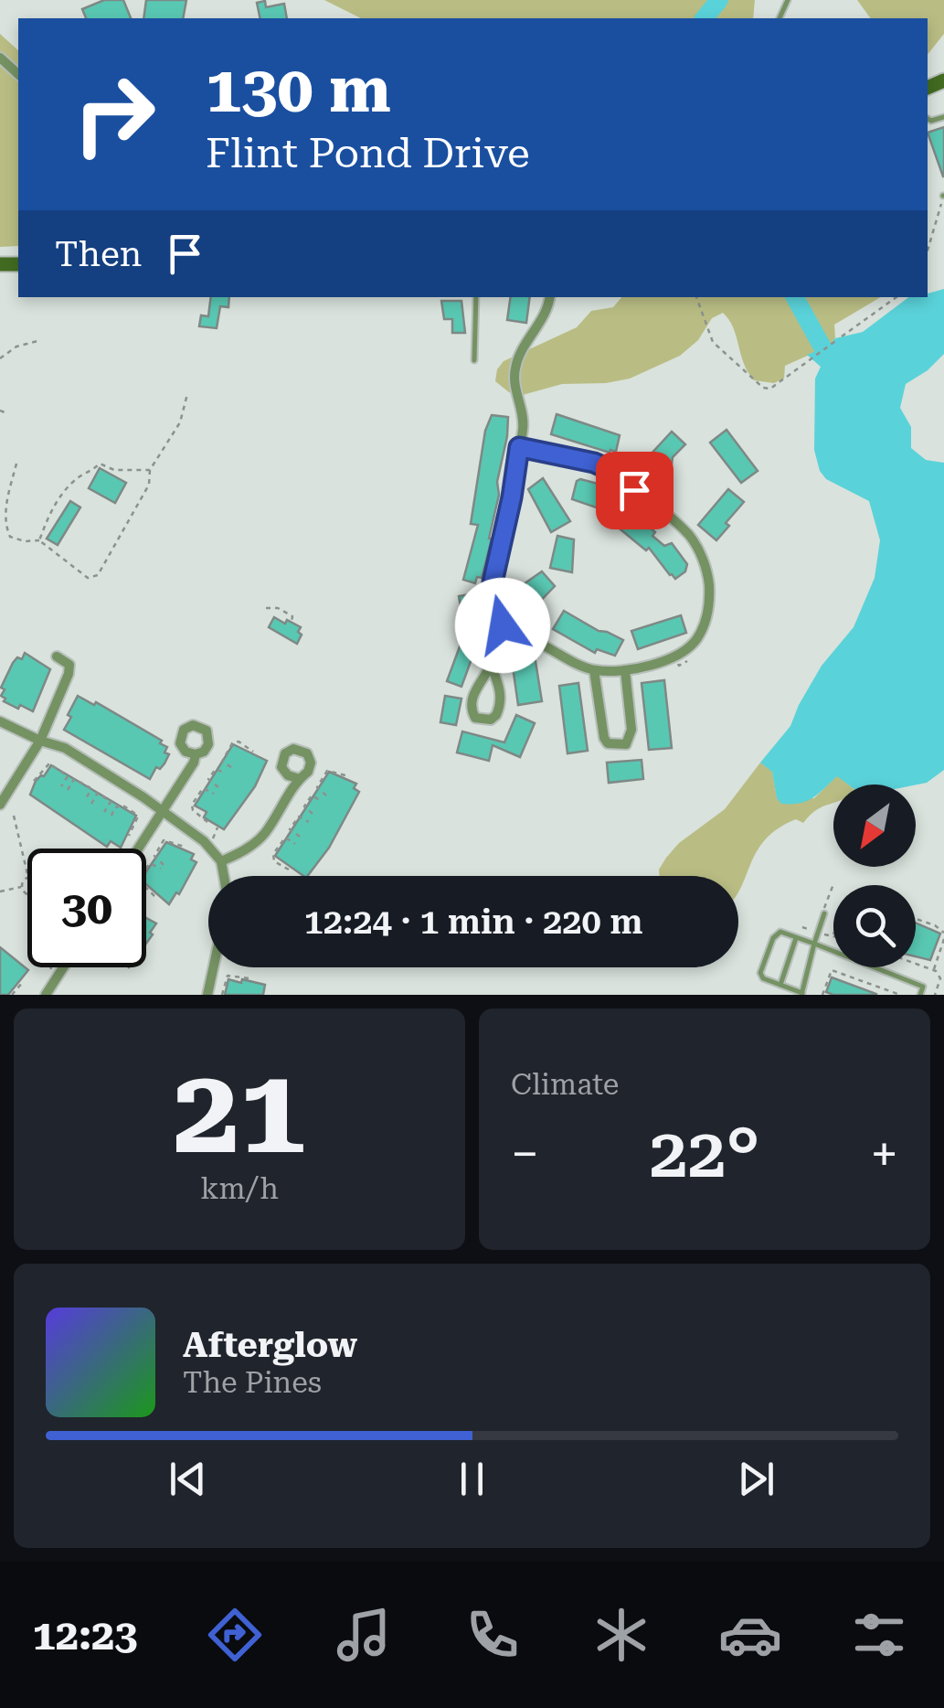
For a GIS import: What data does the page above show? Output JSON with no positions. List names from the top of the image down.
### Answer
{
  "north": "bottom left",
  "page": {
    "turn": ["130 m", "Flint Pond Drive"],
    "then": "Then",
    "limit": "30",
    "trip": "12:24 · 1 min · 220 m",
    "tile": [
      ["21", "km/h"],
      "Climate"
    ],
    "heat": ["−", "22°", "+"],
    "song": ["Afterglow", "The Pines"],
    "tabs": "12:23"
  }
}
